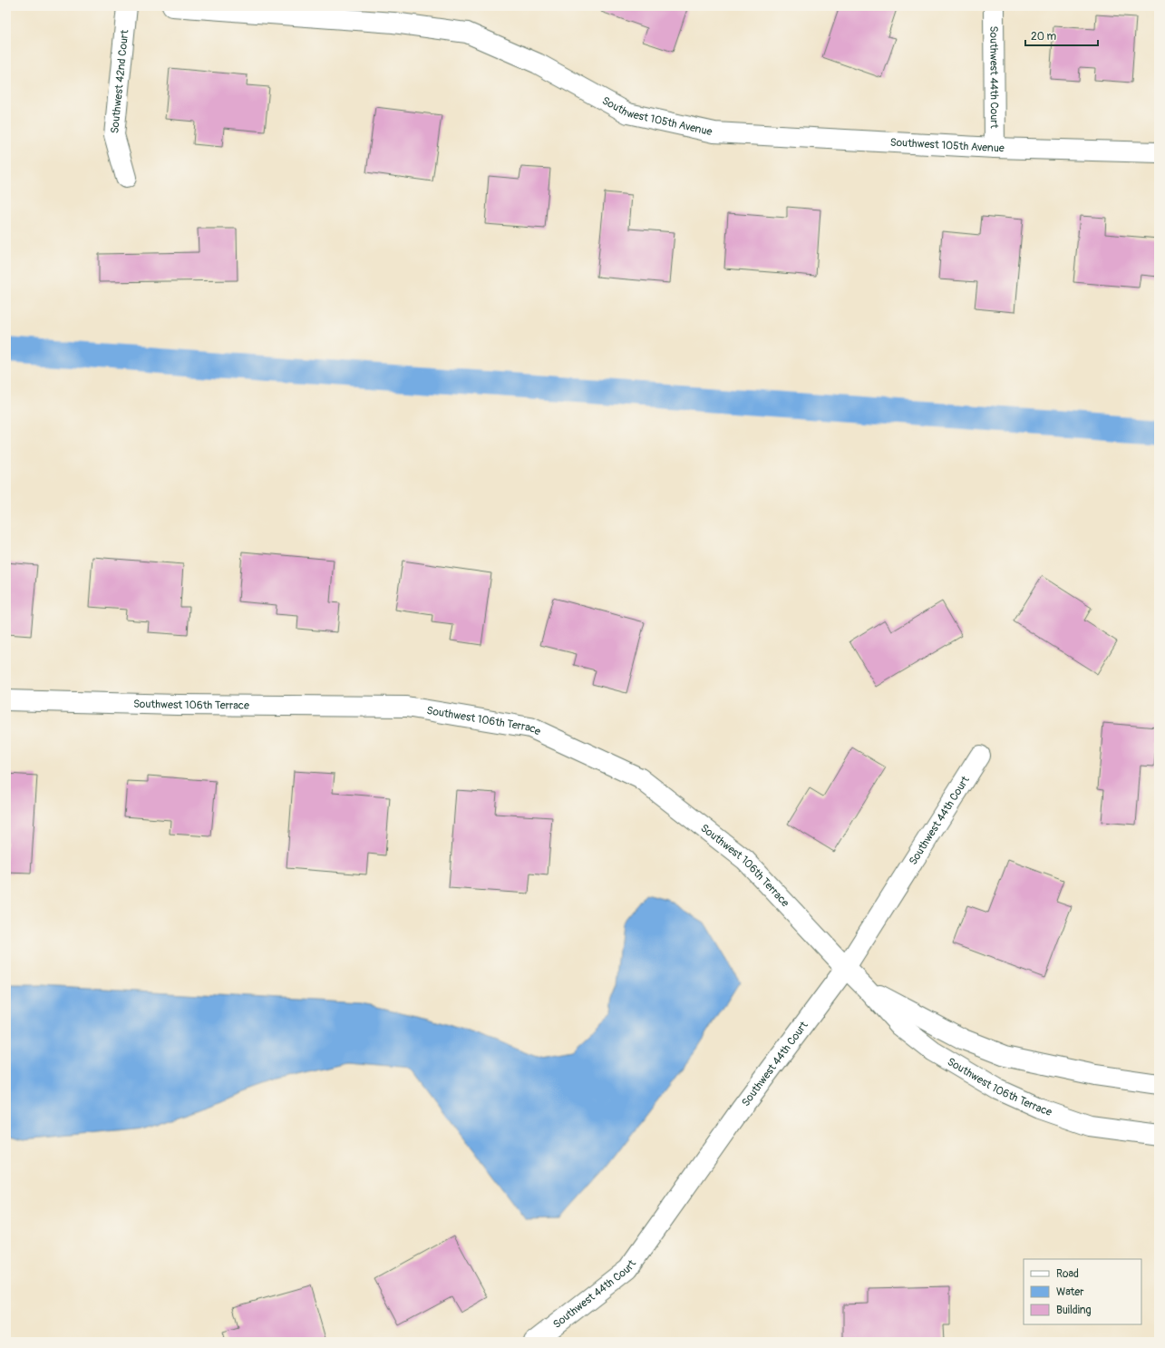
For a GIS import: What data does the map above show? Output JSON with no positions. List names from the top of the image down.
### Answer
{
  "streets": {
    "street": [
      "Southwest 44th Court",
      "Southwest 42nd Court",
      "Southwest 105th Avenue",
      "Southwest 106th Terrace"
    ]
  },
  "crossings": [
    ["Southwest 44th Court", "Southwest 105th Avenue"],
    ["Southwest 44th Court", "Southwest 106th Terrace"]
  ],
  "legend": ["Road", "Water", "Building"],
  "scale_bar": "20 m"
}
